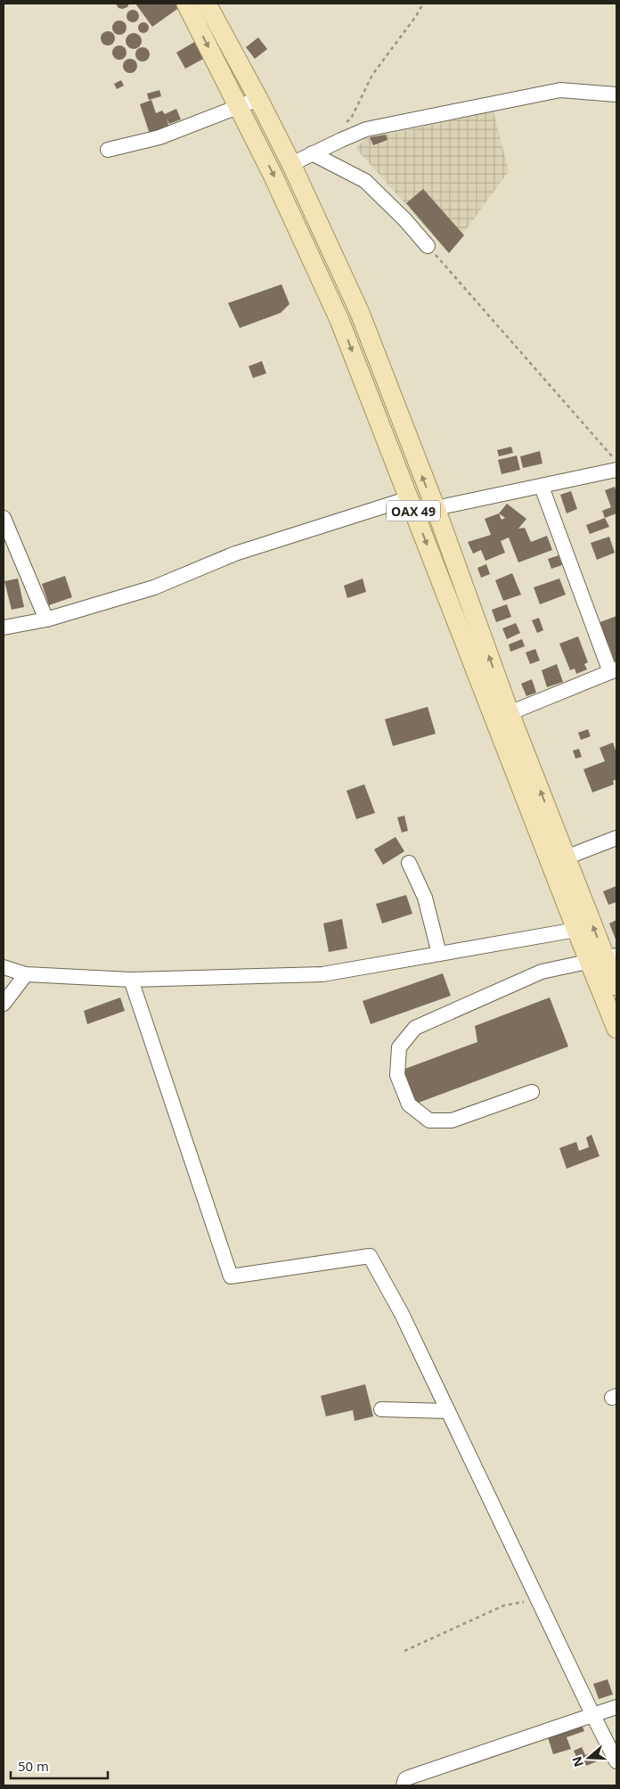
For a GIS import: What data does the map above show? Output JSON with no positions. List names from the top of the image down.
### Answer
{
  "streets": {
    "main road": ["OAX 49"]
  },
  "scale_bar": "50 m",
  "north": "left"
}
